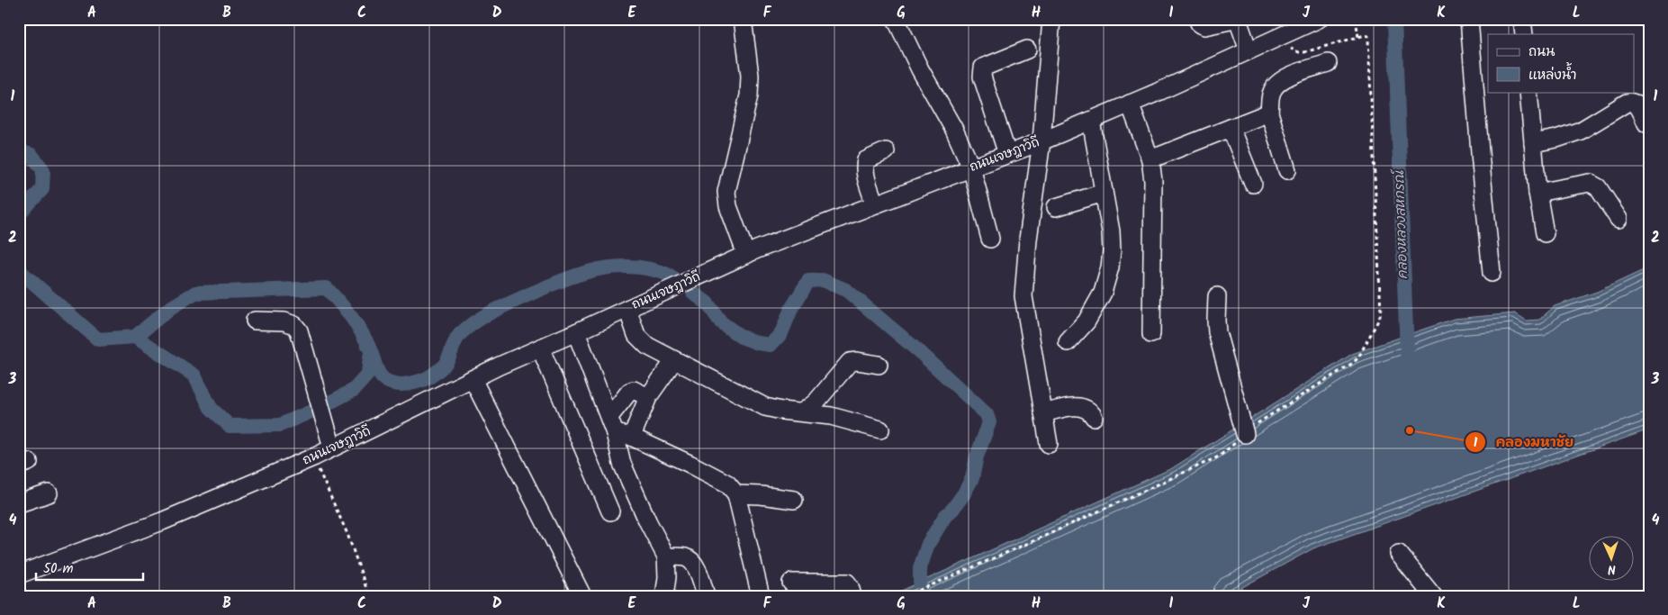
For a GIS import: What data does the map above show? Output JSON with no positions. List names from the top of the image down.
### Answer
{
  "streets": {
    "street": ["ถนนเจษฎาวิถี"]
  },
  "water": ["คลองหลวงสหกรณ์"],
  "places": ["คลองมหาชัย"],
  "legend": ["ถนน", "แหล่งน้ำ"],
  "scale_bar": "50 m",
  "north": "bottom",
  "grid": {
    "columns": [
      "A",
      "B",
      "C",
      "D",
      "E",
      "F",
      "G",
      "H",
      "I",
      "J",
      "K",
      "L"
    ],
    "rows": [
      "1",
      "2",
      "3",
      "4"
    ]
  }
}
